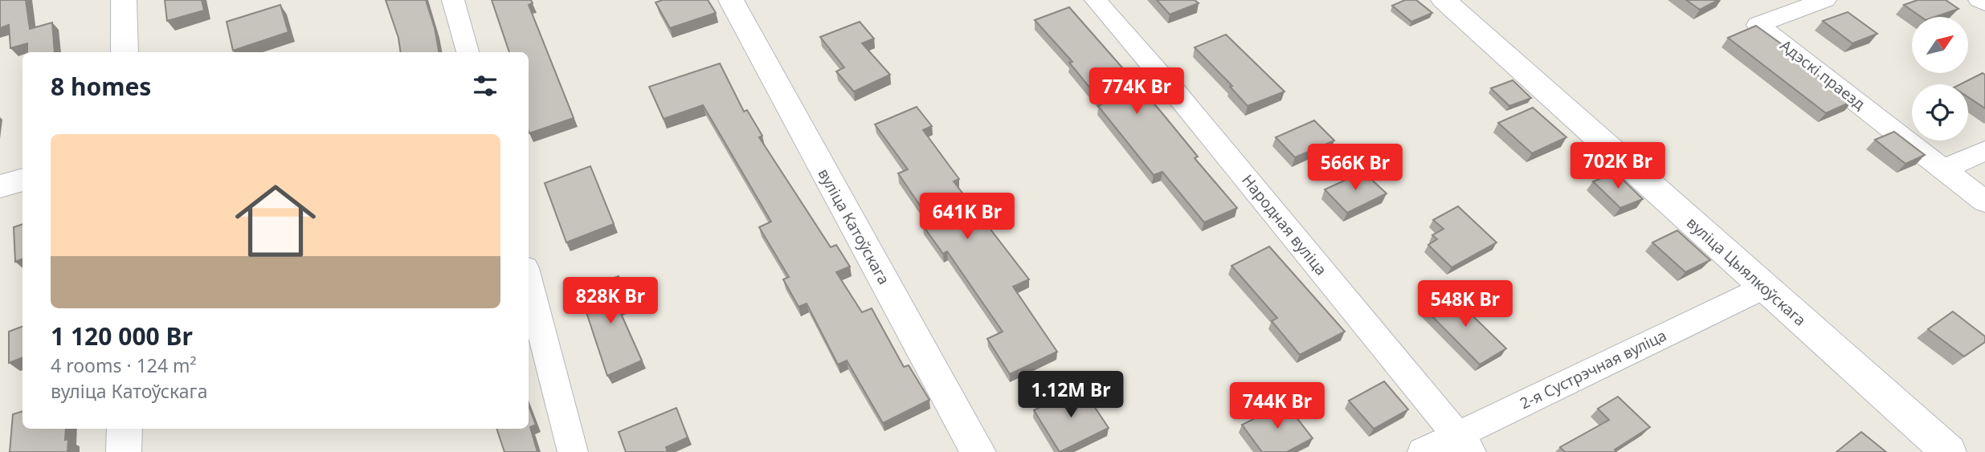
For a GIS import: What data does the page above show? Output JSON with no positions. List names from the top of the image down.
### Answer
{
  "streets": {
    "street": [
      "Адэскі праезд",
      "Народная вуліца",
      "вуліца Катоўскага",
      "вуліца Цыялкоўскага",
      "2-я Сустрэчная вуліца"
    ]
  },
  "crossings": [
    ["Народная вуліца", "2-я Сустрэчная вуліца"],
    ["вуліца Цыялкоўскага", "2-я Сустрэчная вуліца"]
  ],
  "north": "top right",
  "page": {
    "heading": "8 homes",
    "price": [
      "774K Br",
      "702K Br",
      "566K Br",
      "641K Br",
      "828K Br",
      "548K Br",
      "1.12M Br",
      "744K Br"
    ],
    "list": [
      {
        "name": "1 120 000 Br",
        "note": "4 rooms · 124 m² · вуліца Катоўскага"
      }
    ]
  }
}
